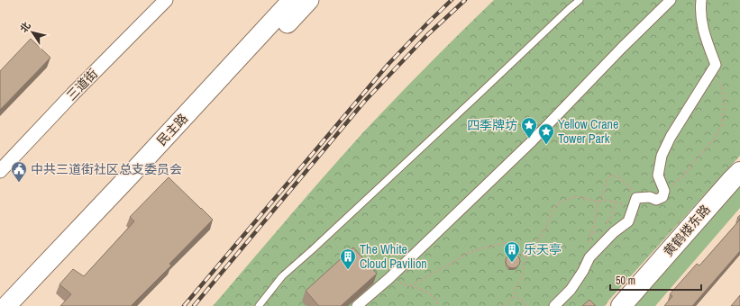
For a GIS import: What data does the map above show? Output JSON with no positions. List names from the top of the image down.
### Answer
{
  "streets": {
    "main road": ["民主路", "黄鹤楼东路"],
    "street": ["三道街"]
  },
  "places": {
    "place": ["四季牌坊", "Yellow Crane Tower Park"],
    "public building": ["中共三道街社区总支委员会"],
    "building": ["乐天亭", "The White Cloud Pavilion"]
  },
  "scale_bar": "50 m",
  "north": "top left"
}
